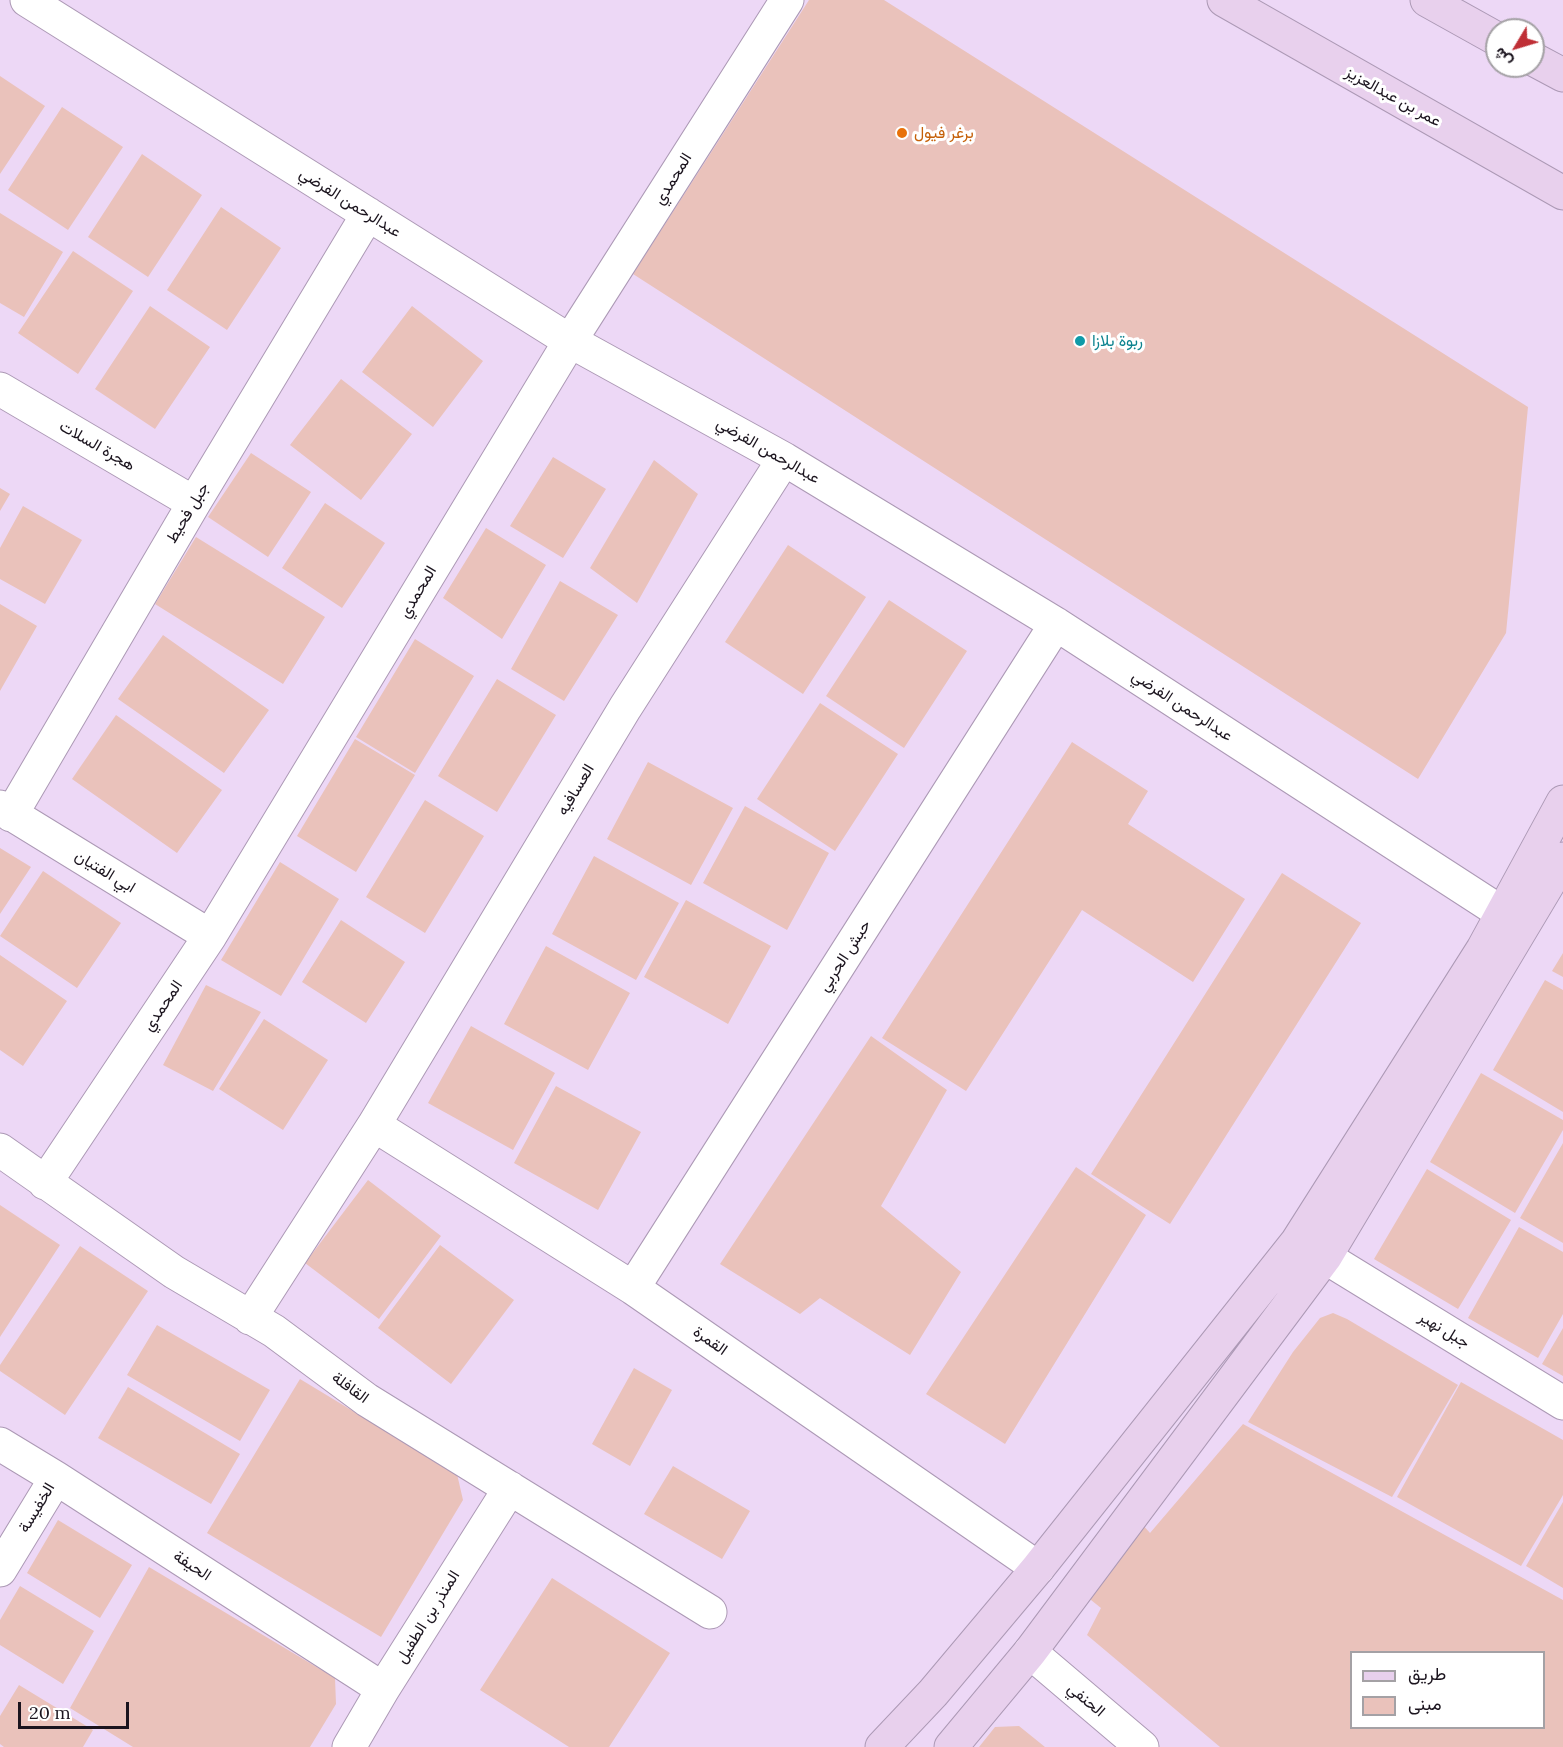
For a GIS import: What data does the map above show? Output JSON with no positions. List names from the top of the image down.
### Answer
{
  "streets": {
    "street": [
      "عمر بن عبدالعزيز",
      "المحمدي",
      "عبدالرحمن الفرضي",
      "هجرة السلات",
      "جبل فحيط",
      "العسافيه",
      "ابي الفتيان",
      "حبش الحربي",
      "جبل نهير",
      "القمرة",
      "القافلة",
      "الخفيسة",
      "الحيفة",
      "المنذر بن الطفيل",
      "الحنفي"
    ]
  },
  "crossings": [
    ["المحمدي", "عبدالرحمن الفرضي"],
    ["المحمدي", "ابي الفتيان"],
    ["المحمدي", "القافلة"],
    ["عبدالرحمن الفرضي", "جبل فحيط"],
    ["عبدالرحمن الفرضي", "العسافيه"],
    ["عبدالرحمن الفرضي", "حبش الحربي"],
    ["هجرة السلات", "جبل فحيط"],
    ["جبل فحيط", "ابي الفتيان"],
    ["العسافيه", "القمرة"],
    ["العسافيه", "القافلة"],
    ["حبش الحربي", "القمرة"],
    ["القافلة", "المنذر بن الطفيل"],
    ["الخفيسة", "الحيفة"],
    ["الحيفة", "المنذر بن الطفيل"]
  ],
  "places": ["برغر فيول", "ربوة بلازا"],
  "legend": ["طريق", "مبنى"],
  "scale_bar": "20 m",
  "north": "bottom left"
}
